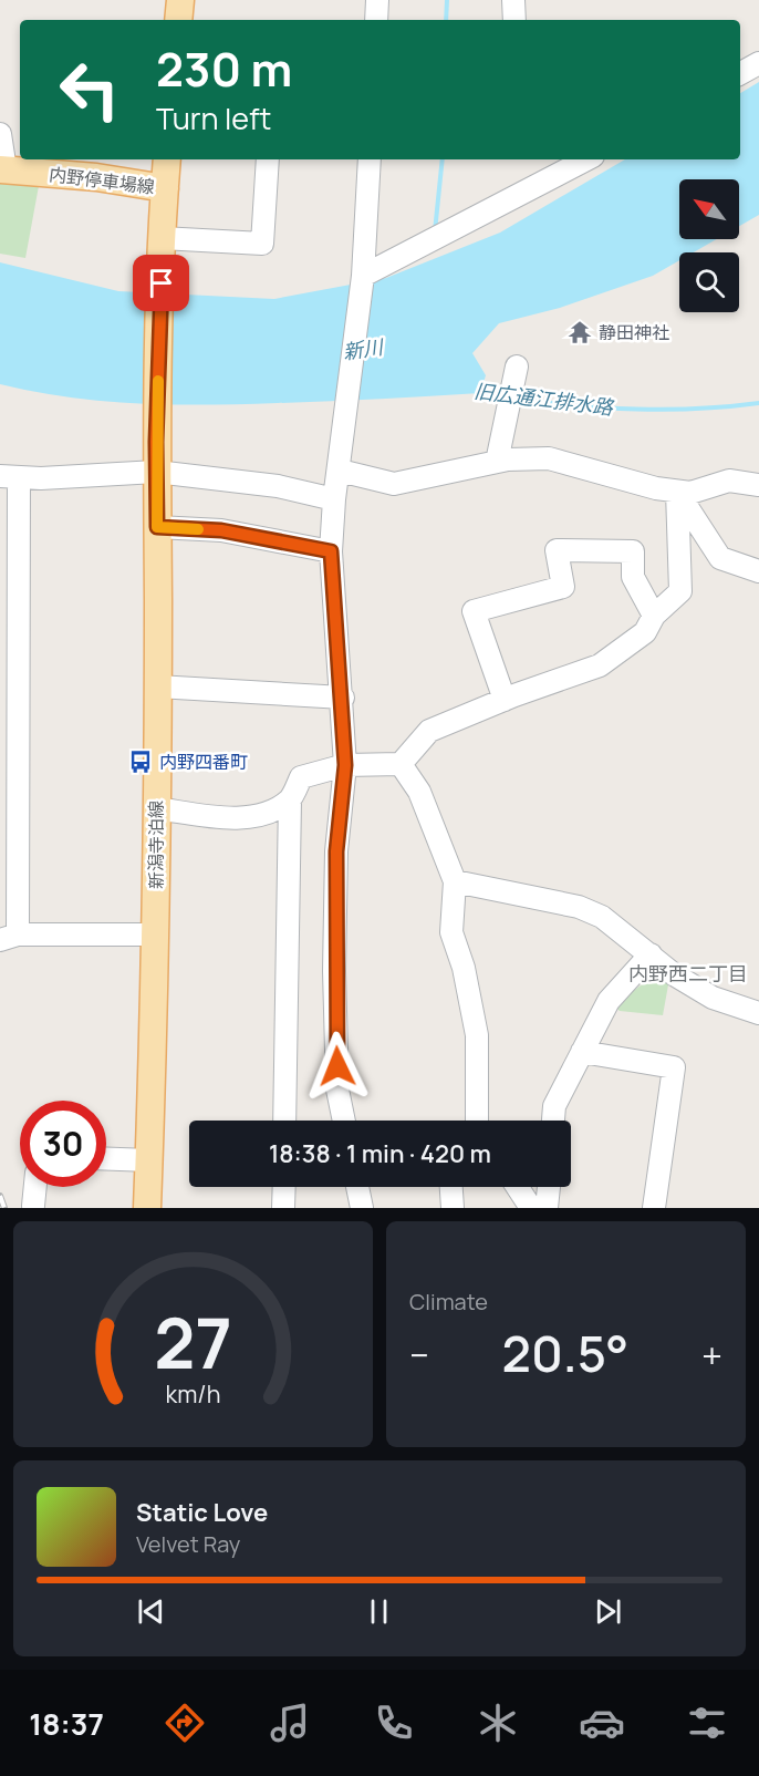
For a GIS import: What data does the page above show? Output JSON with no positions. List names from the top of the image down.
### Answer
{
  "streets": {
    "main road": ["内野停車場線", "新潟寺泊線"]
  },
  "districts": ["内野西二丁目"],
  "water": ["新川", "旧広通江排水路"],
  "places": {
    "temple": ["静田神社"],
    "bus stop": ["内野四番町"]
  },
  "north": "top left",
  "page": {
    "turn": ["230 m", "Turn left"],
    "limit": "30",
    "trip": "18:38 · 1 min · 420 m",
    "tile": "Climate",
    "heat": ["−", "20.5°", "+"],
    "song": ["Static Love", "Velvet Ray"],
    "tabs": "18:37",
    "gauge": ["27", "km/h"]
  }
}
